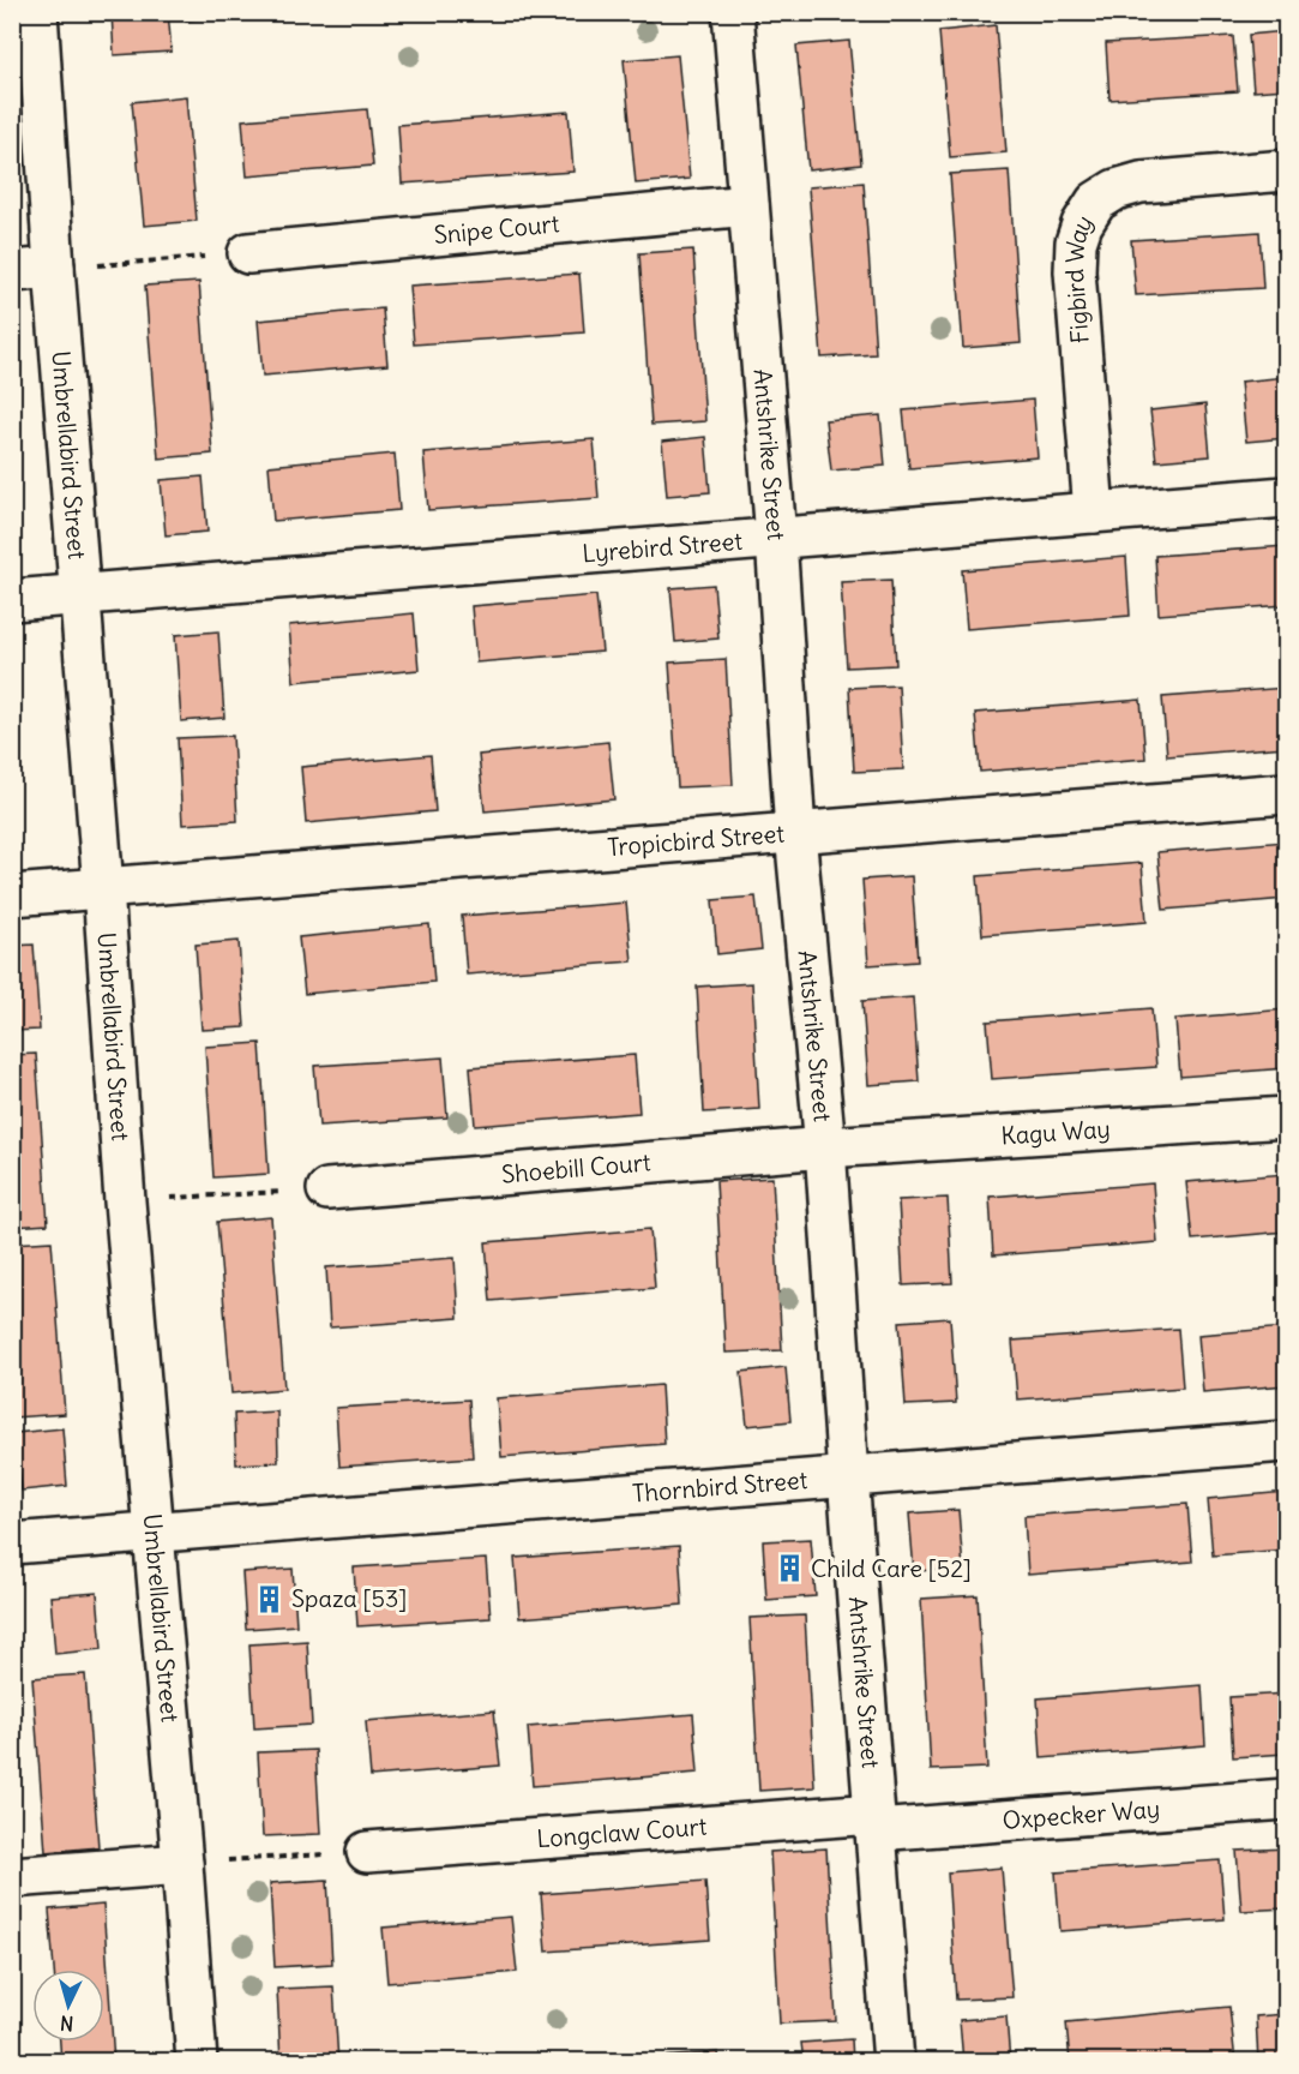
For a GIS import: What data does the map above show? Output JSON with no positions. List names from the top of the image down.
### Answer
{
  "streets": {
    "street": [
      "Snipe Court",
      "Figbird Way",
      "Antshrike Street",
      "Umbrellabird Street",
      "Lyrebird Street",
      "Tropicbird Street",
      "Kagu Way",
      "Shoebill Court",
      "Thornbird Street",
      "Oxpecker Way",
      "Longclaw Court"
    ]
  },
  "crossings": [
    ["Snipe Court", "Antshrike Street"],
    ["Figbird Way", "Lyrebird Street"],
    ["Antshrike Street", "Lyrebird Street"],
    ["Antshrike Street", "Tropicbird Street"],
    ["Antshrike Street", "Kagu Way"],
    ["Antshrike Street", "Shoebill Court"],
    ["Antshrike Street", "Thornbird Street"],
    ["Antshrike Street", "Oxpecker Way"],
    ["Antshrike Street", "Longclaw Court"],
    ["Umbrellabird Street", "Lyrebird Street"],
    ["Umbrellabird Street", "Tropicbird Street"],
    ["Umbrellabird Street", "Thornbird Street"],
    ["Kagu Way", "Shoebill Court"],
    ["Oxpecker Way", "Longclaw Court"]
  ],
  "places": {
    "building": ["Child Care [52]", "Spaza [53]"]
  },
  "north": "bottom"
}
